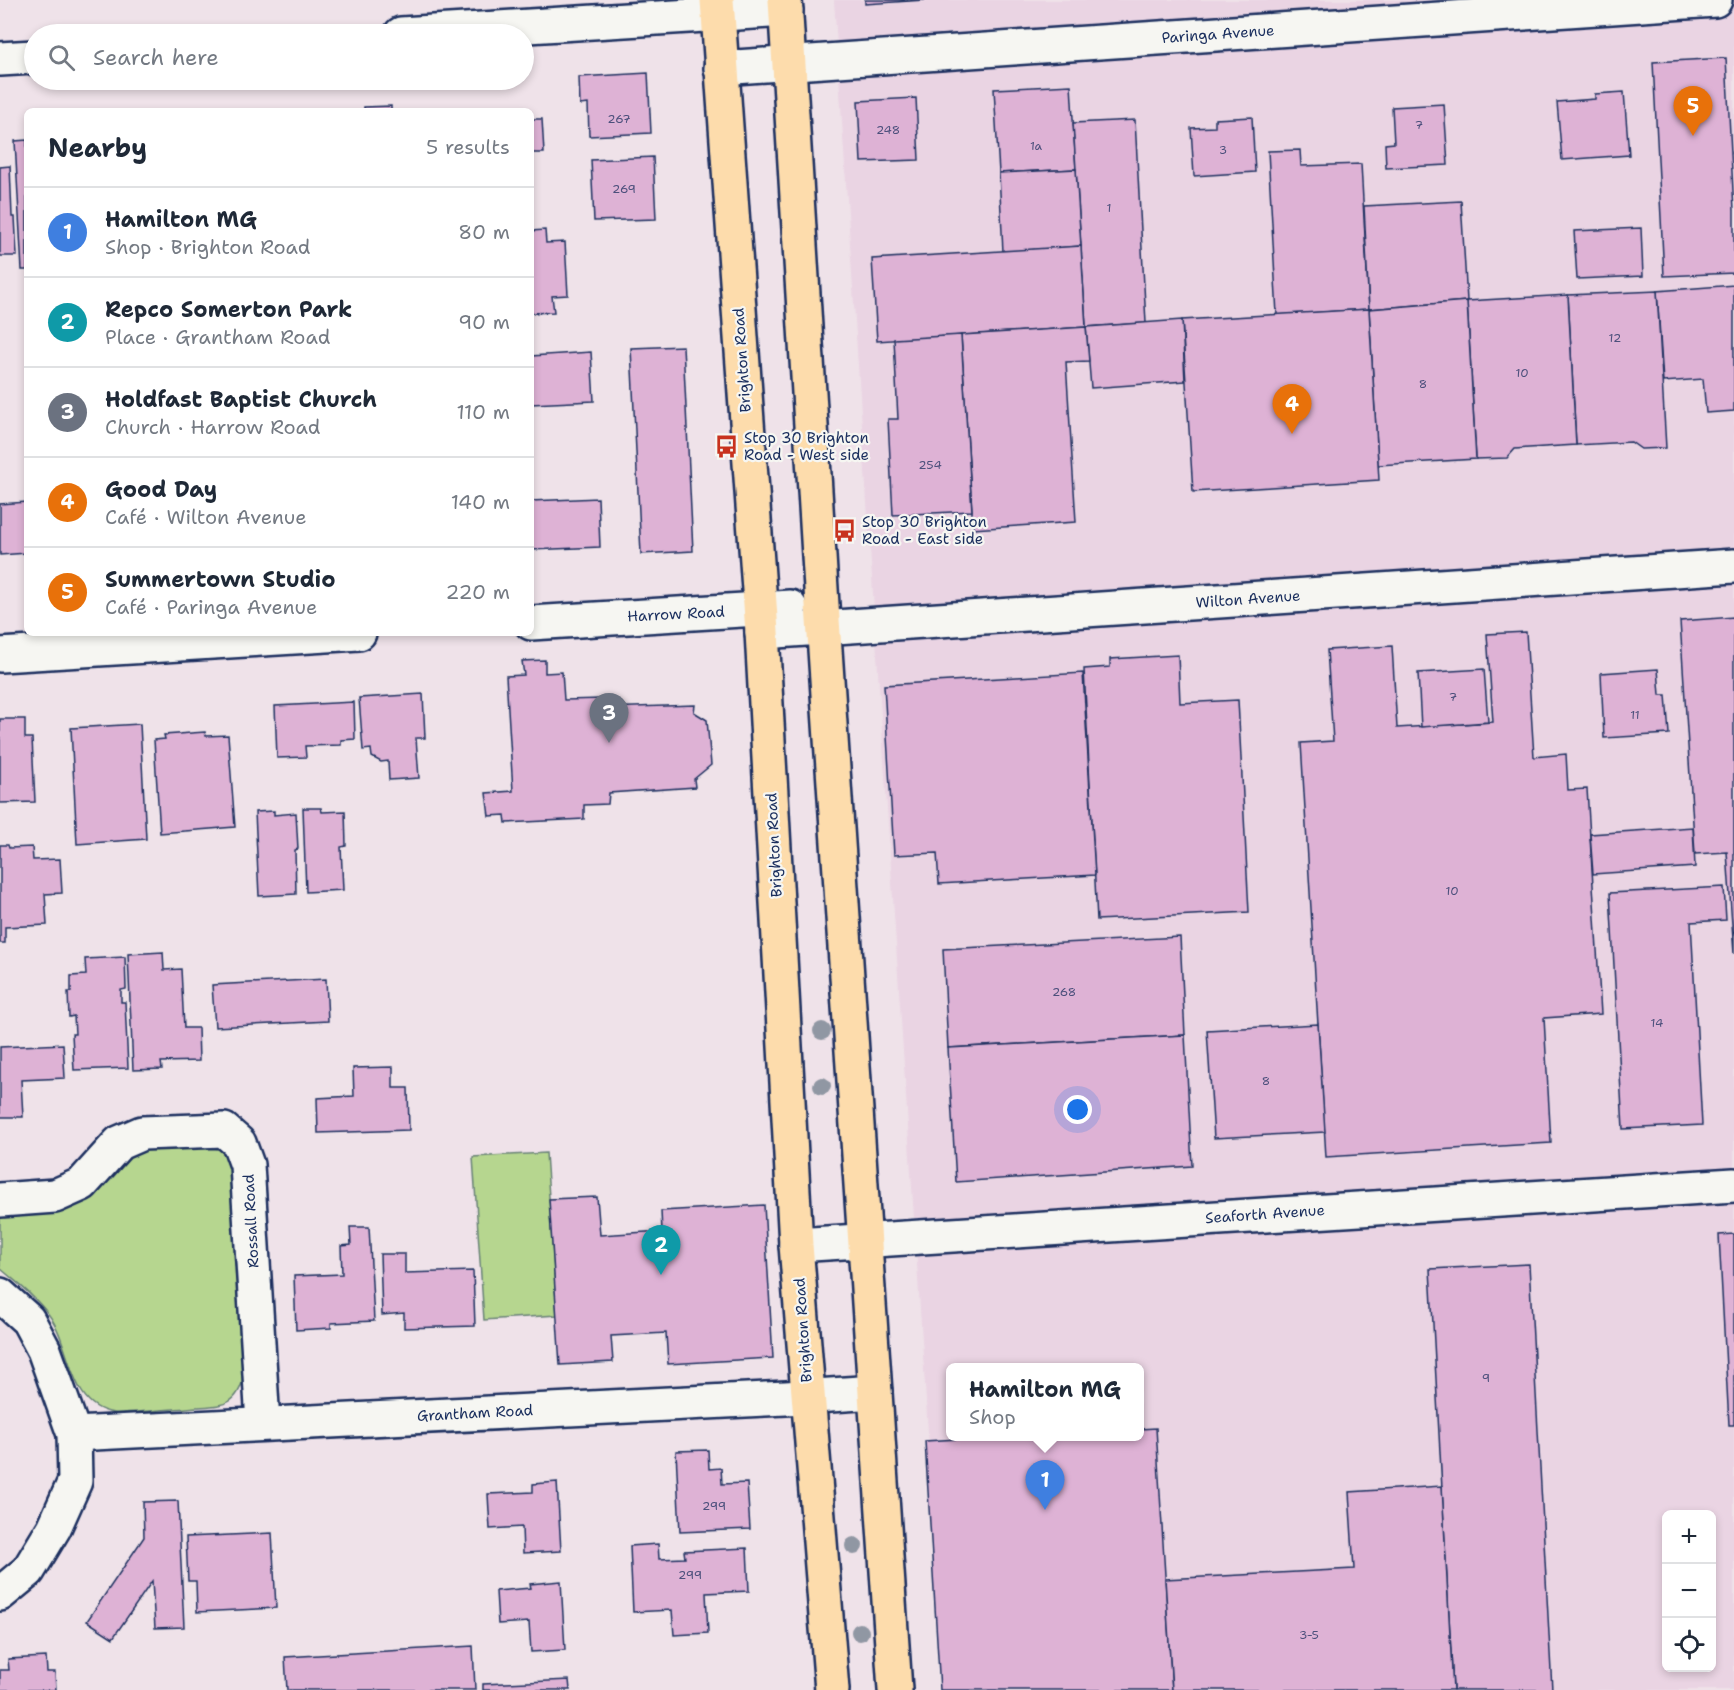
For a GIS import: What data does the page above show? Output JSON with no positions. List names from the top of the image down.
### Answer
{
  "streets": {
    "main road": ["Brighton Road"],
    "street": [
      "Paringa Avenue",
      "Wilton Avenue",
      "Harrow Road",
      "Seaforth Avenue",
      "Rossall Road",
      "Grantham Road"
    ]
  },
  "crossings": [
    ["Paringa Avenue", "Brighton Road"],
    ["Brighton Road", "Harrow Road"],
    ["Brighton Road", "Seaforth Avenue"],
    ["Brighton Road", "Grantham Road"],
    ["Wilton Avenue", "Harrow Road"],
    ["Rossall Road", "Grantham Road"]
  ],
  "places": {
    "bus stop": ["Stop 30 Brighton Road - West side", "Stop 30 Brighton Road - East side"]
  },
  "house_numbers": [
    "267",
    "7",
    "248",
    "1a",
    "3",
    "269",
    "1",
    "12",
    "10",
    "8",
    "254",
    "7",
    "11",
    "10",
    "268",
    "14",
    "8",
    "9",
    "299",
    "299",
    "3-5"
  ],
  "page": {
    "search": "Search here",
    "pins": [
      "5",
      "4",
      "3",
      "2",
      "1"
    ],
    "heading": ["Nearby", "5 results"],
    "list": [
      {
        "mark": "1",
        "name": "Hamilton MG",
        "note": "Shop · Brighton Road",
        "value": "80 m"
      },
      {
        "mark": "2",
        "name": "Repco Somerton Park",
        "note": "Place · Grantham Road",
        "value": "90 m"
      },
      {
        "mark": "3",
        "name": "Holdfast Baptist Church",
        "note": "Church · Harrow Road",
        "value": "110 m"
      },
      {
        "mark": "4",
        "name": "Good Day",
        "note": "Café · Wilton Avenue",
        "value": "140 m"
      },
      {
        "mark": "5",
        "name": "Summertown Studio",
        "note": "Café · Paringa Avenue",
        "value": "220 m"
      }
    ],
    "popup": ["Hamilton MG", "Shop"],
    "map_buttons": ["+", "−"]
  }
}
